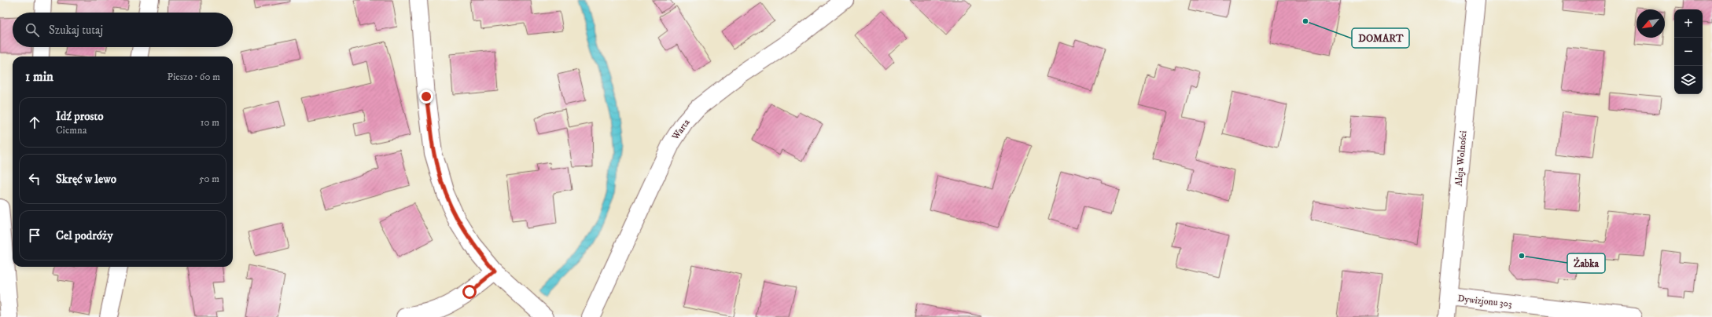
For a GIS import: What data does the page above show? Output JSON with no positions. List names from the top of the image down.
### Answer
{
  "streets": {
    "street": ["Warta", "Aleja Wolności", "Dywizjonu 303"]
  },
  "crossings": [
    ["Aleja Wolności", "Dywizjonu 303"]
  ],
  "places": ["DOMART", "Żabka"],
  "north": "bottom left",
  "page": {
    "map_buttons": ["+", "−"],
    "search": "Szukaj tutaj",
    "heading": ["1 min", "Pieszo · 60 m"],
    "list": [
      ["Idź prosto", "Ciemna", "10 m"],
      ["Skręć w lewo", "50 m"],
      "Cel podróży"
    ]
  }
}
